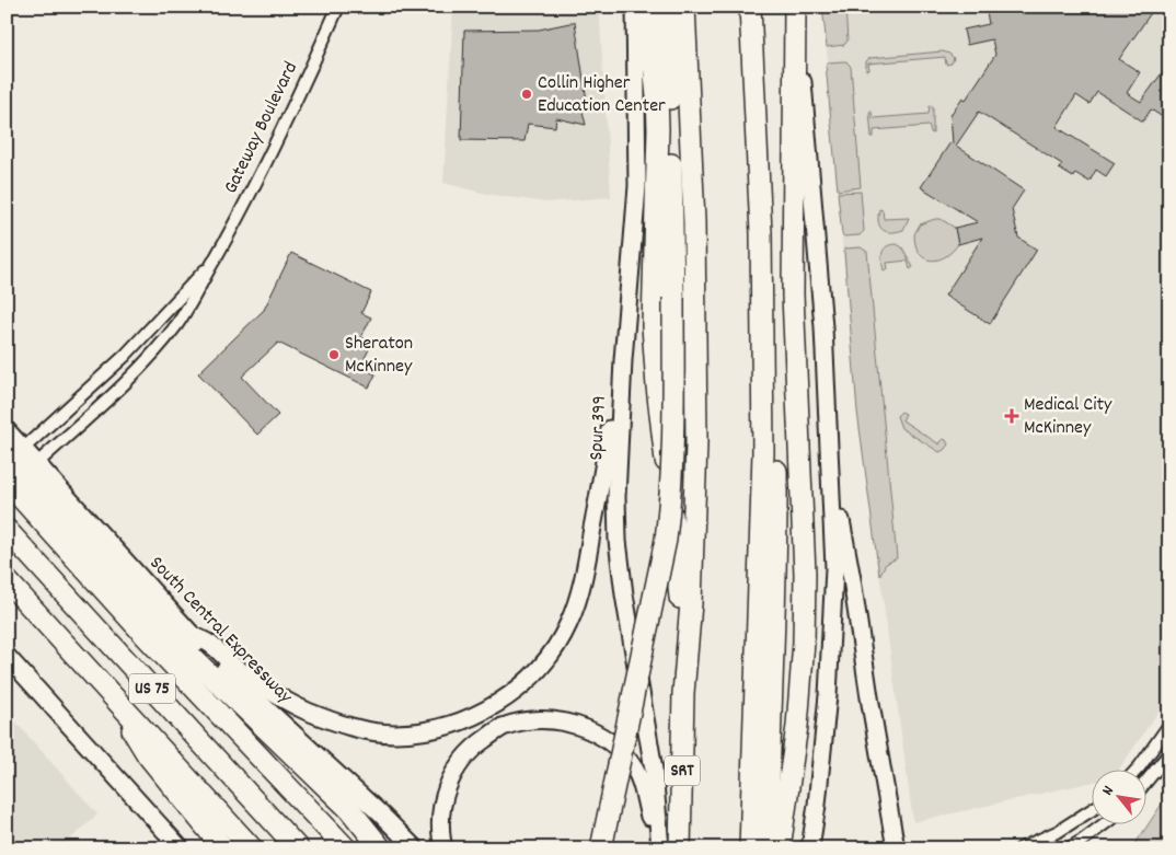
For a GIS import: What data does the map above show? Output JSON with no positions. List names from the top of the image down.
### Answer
{
  "streets": {
    "highway": ["US 75", "SRT"],
    "main road": ["Spur 399", "South Central Expressway"],
    "street": ["Gateway Boulevard"]
  },
  "crossings": [
    ["Gateway Boulevard", "South Central Expressway"]
  ],
  "places": {
    "other": ["Collin Higher Education Center", "Sheraton McKinney"],
    "health": ["Medical City McKinney"]
  },
  "north": "top left"
}
